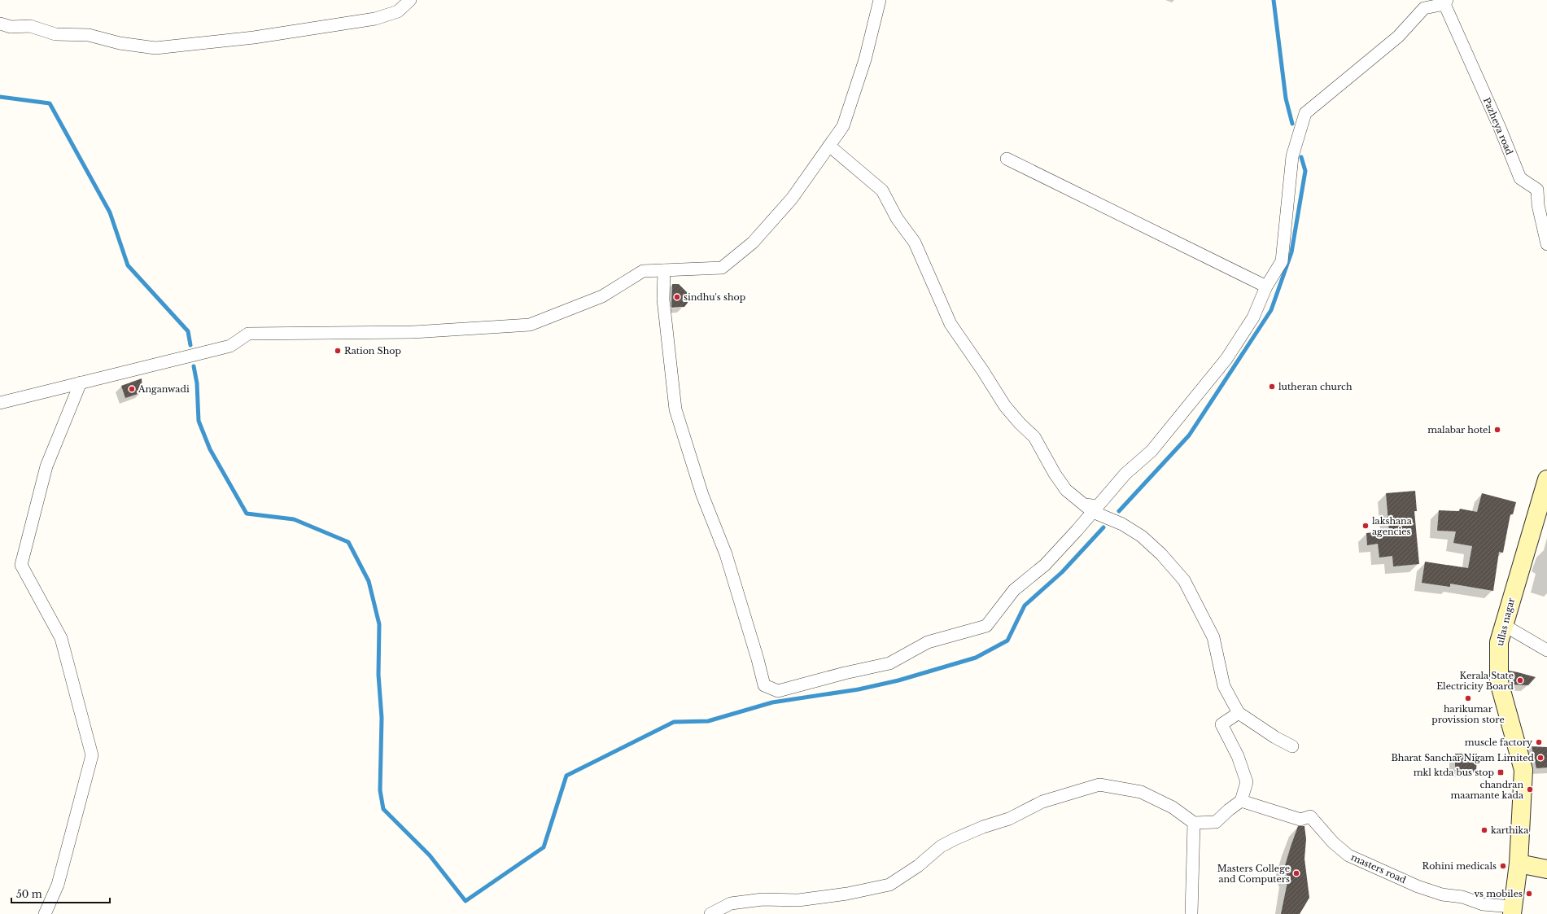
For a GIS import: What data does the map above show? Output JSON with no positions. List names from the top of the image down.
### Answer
{
  "streets": {
    "main road": ["ullas nagar"],
    "street": ["Pazheya road", "masters road"]
  },
  "crossings": [
    ["ullas nagar", "masters road"]
  ],
  "places": {
    "other": [
      "sindhu's shop",
      "Ration Shop",
      "lutheran church",
      "Anganwadi",
      "malabar hotel",
      "lakshana agencies",
      "Kerala State Electricity Board",
      "harikumar provission store",
      "muscle factory",
      "Bharat Sanchar Nigam Limited",
      "chandran maamante kada",
      "karthika",
      "Rohini medicals",
      "Masters College and Computers",
      "vs mobiles"
    ],
    "transit": ["mkl ktda bus stop"]
  },
  "scale_bar": "50 m"
}
